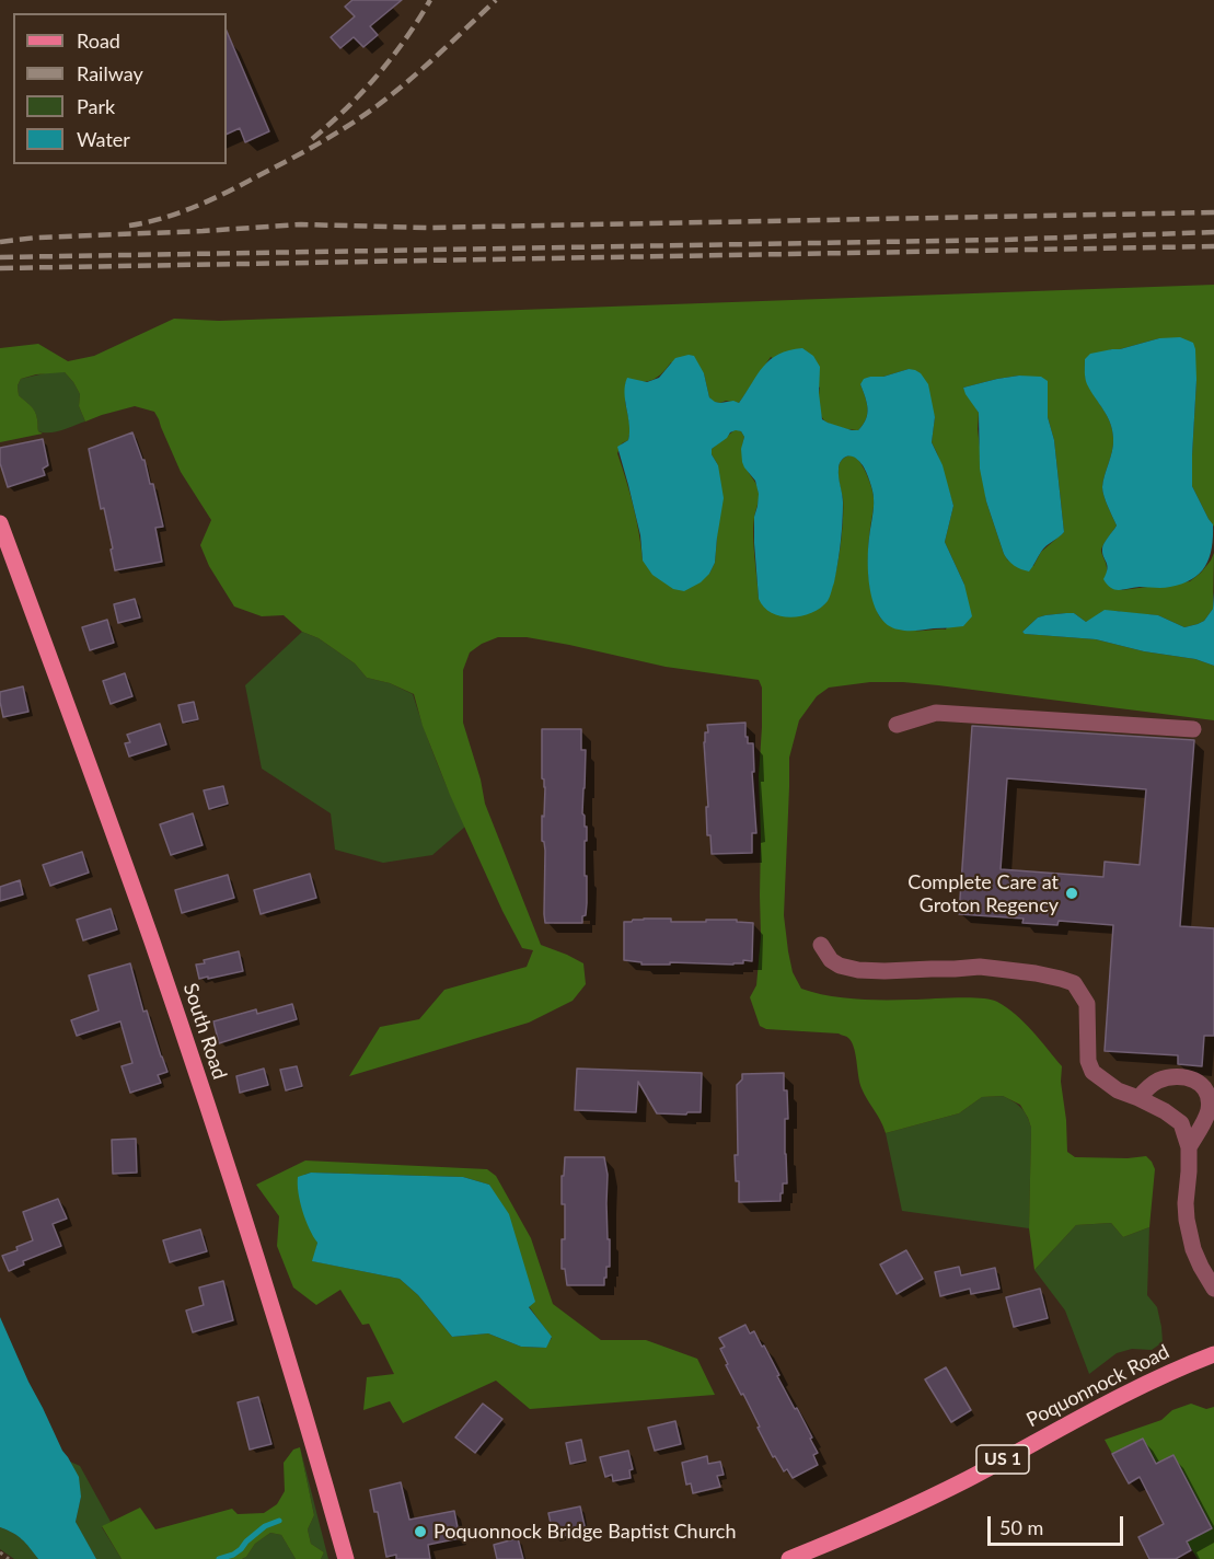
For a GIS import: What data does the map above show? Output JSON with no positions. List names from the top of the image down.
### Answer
{
  "streets": {
    "main road": ["South Road", "Poquonnock Road", "US 1"]
  },
  "places": ["Complete Care at Groton Regency", "Poquonnock Bridge Baptist Church"],
  "legend": [
    "Road",
    "Railway",
    "Park",
    "Water"
  ],
  "scale_bar": "50 m"
}
